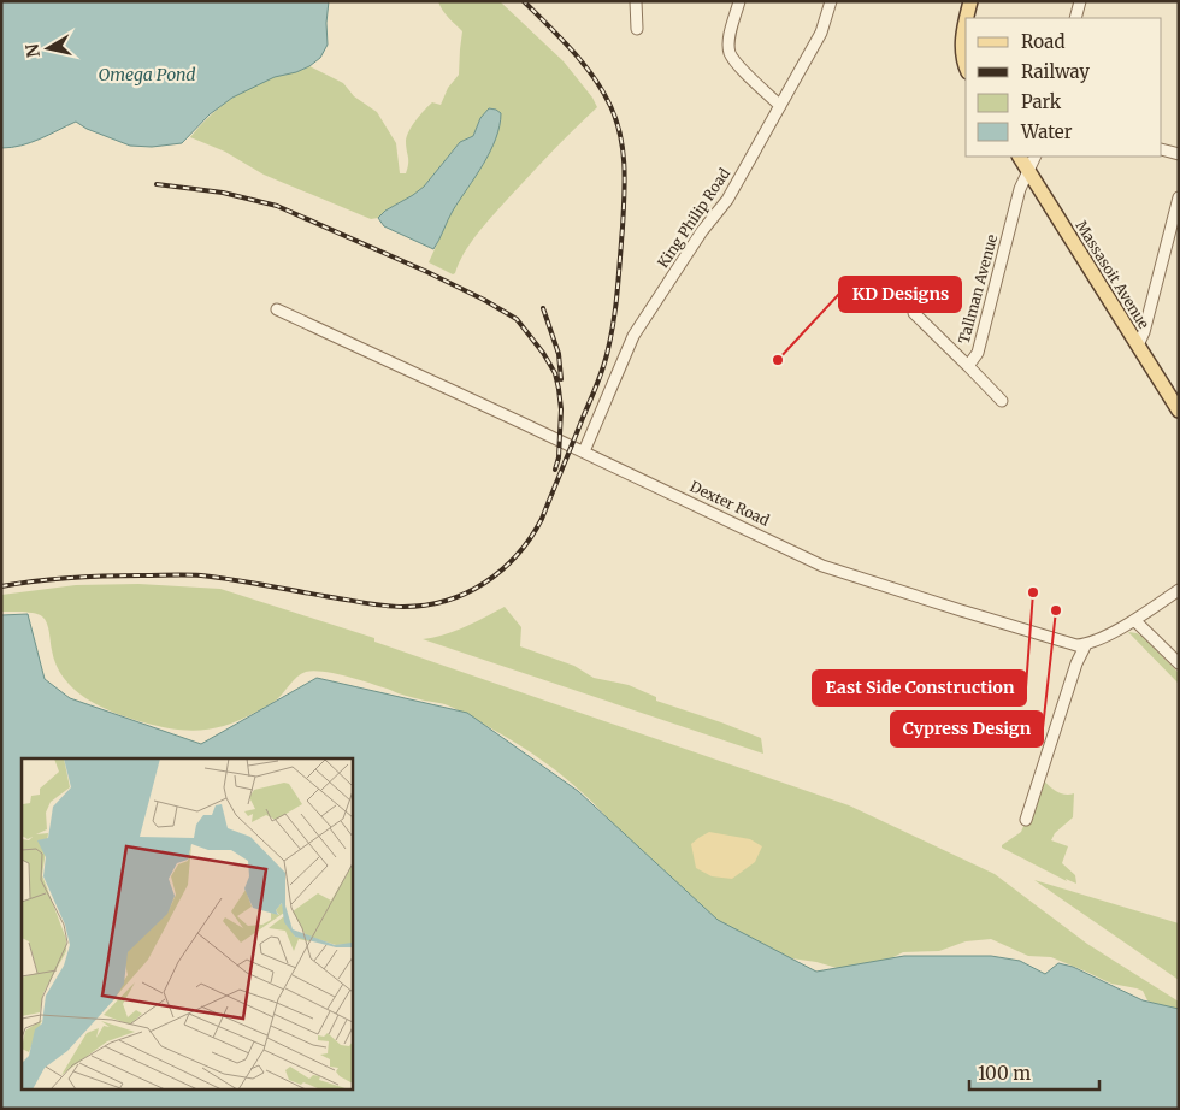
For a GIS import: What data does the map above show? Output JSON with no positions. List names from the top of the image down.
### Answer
{
  "streets": {
    "main road": ["Massasoit Avenue"],
    "street": ["King Philip Road", "Tallman Avenue", "Dexter Road"]
  },
  "crossings": [
    ["King Philip Road", "Dexter Road"],
    ["Massasoit Avenue", "Tallman Avenue"]
  ],
  "water": ["Omega Pond"],
  "places": ["KD Designs", "East Side Construction", "Cypress Design"],
  "legend": [
    "Road",
    "Railway",
    "Park",
    "Water"
  ],
  "scale_bar": "100 m",
  "north": "left"
}
